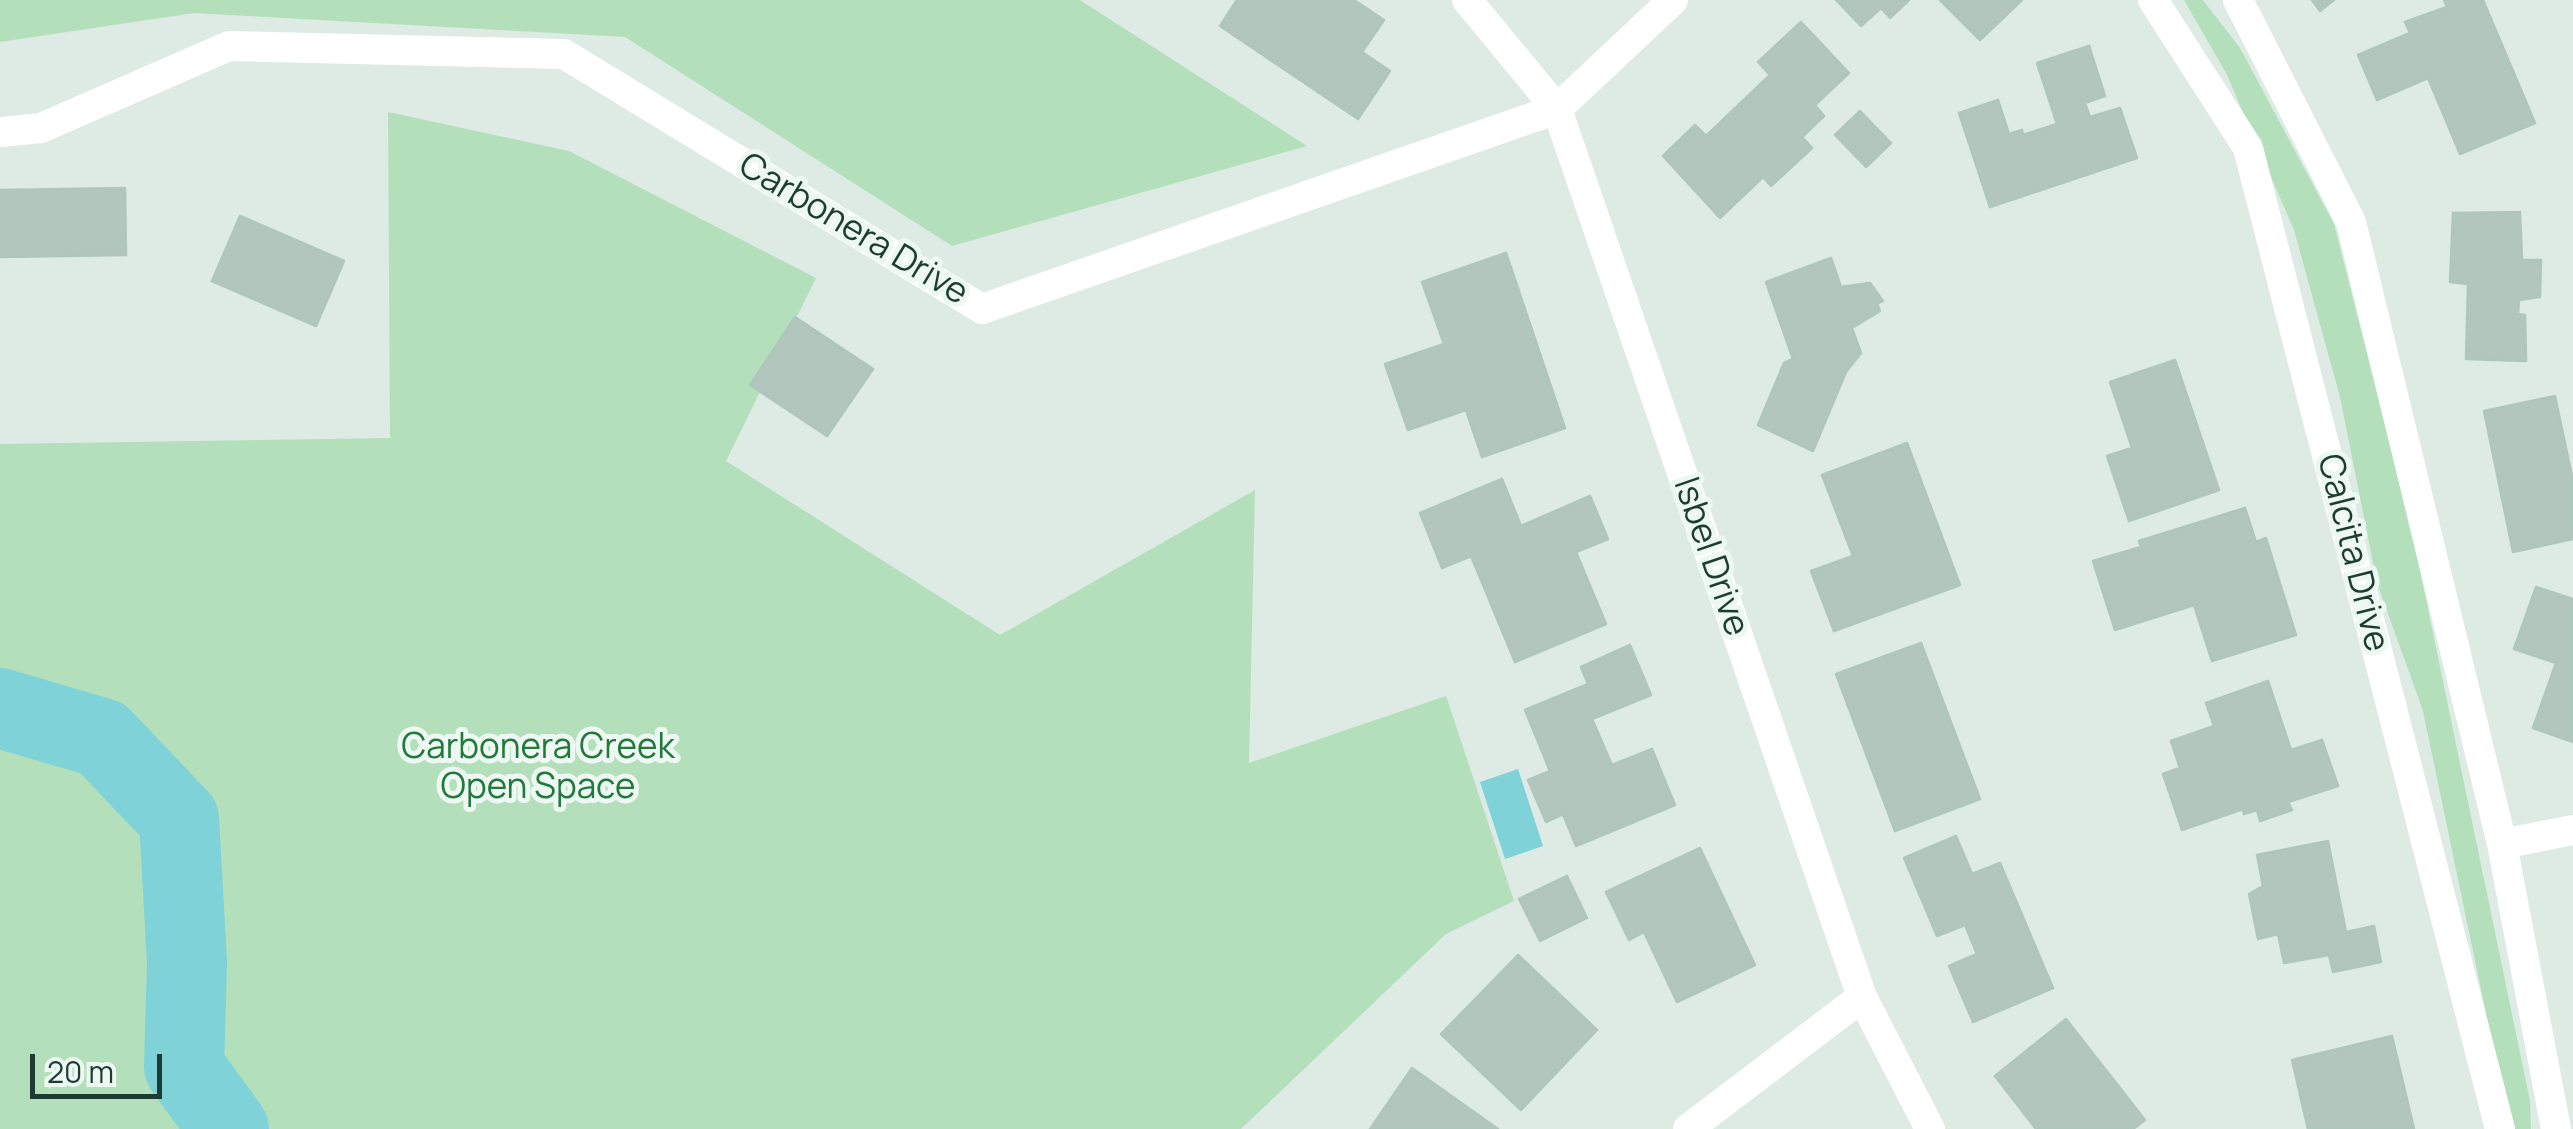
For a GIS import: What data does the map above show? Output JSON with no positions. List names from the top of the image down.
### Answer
{
  "streets": {
    "street": ["Carbonera Drive", "Calcita Drive", "Isbel Drive"]
  },
  "crossings": [
    ["Carbonera Drive", "Isbel Drive"]
  ],
  "parks": ["Carbonera Creek Open Space"],
  "scale_bar": "20 m"
}
